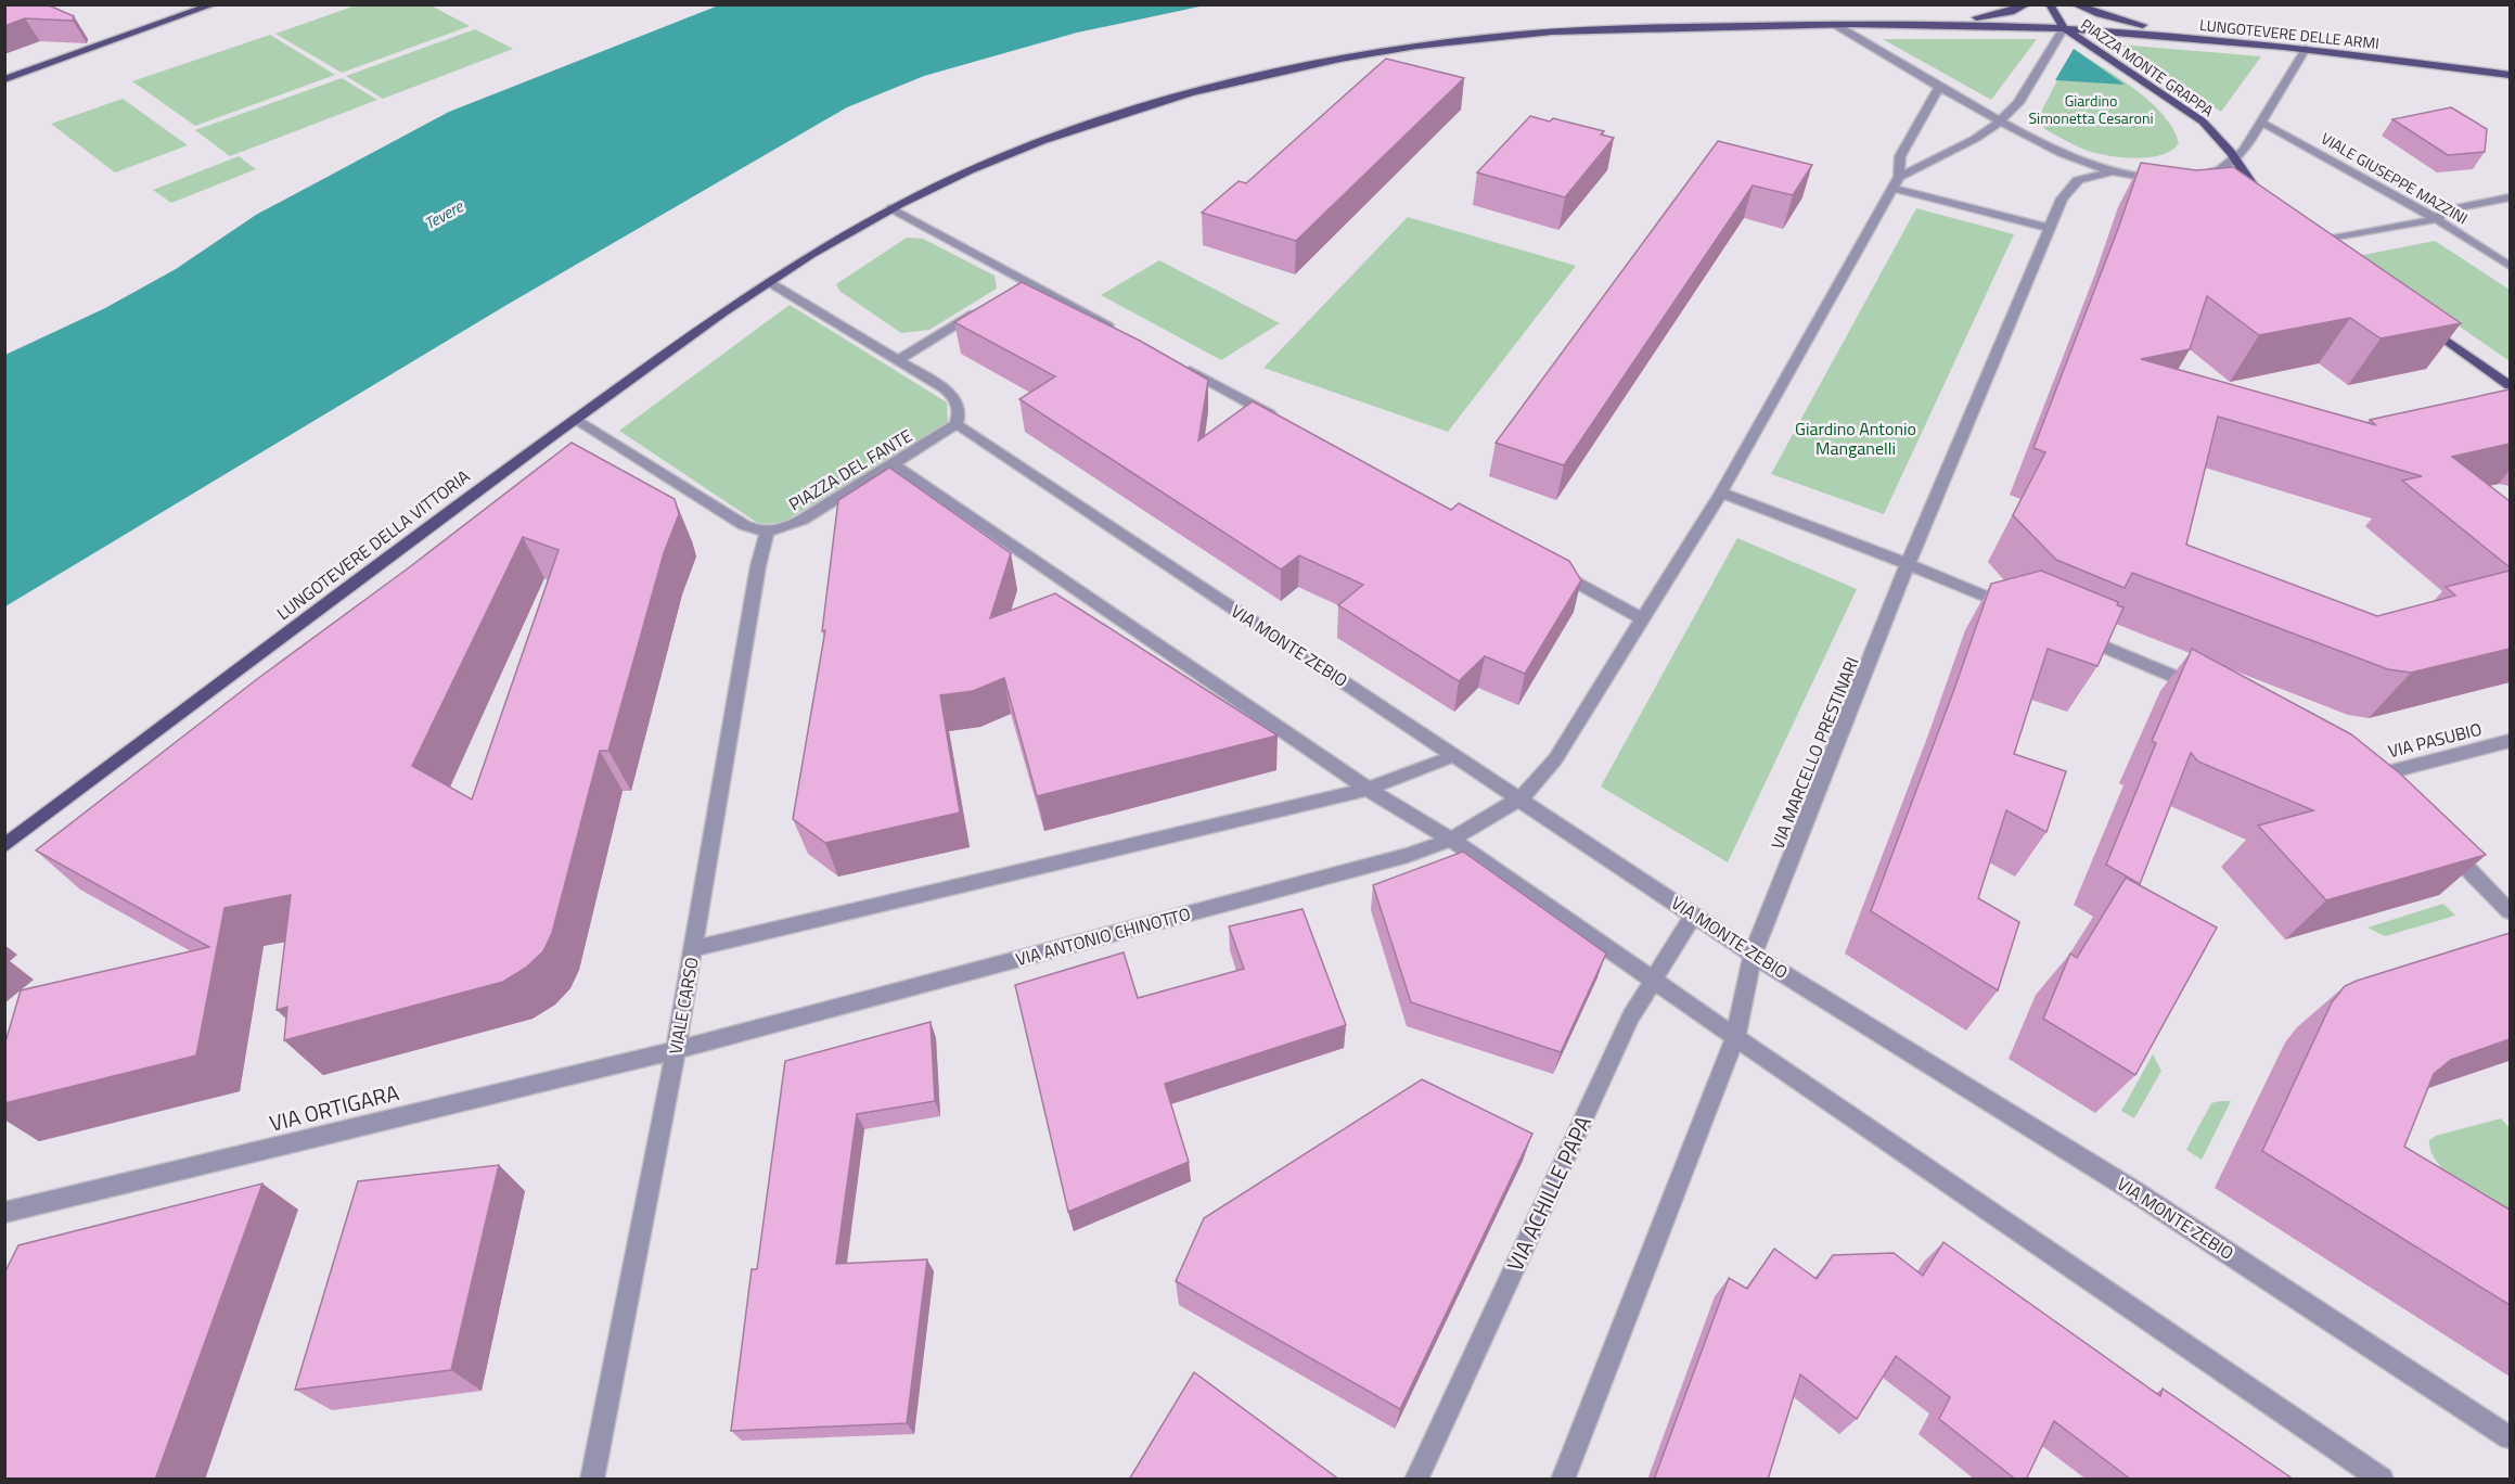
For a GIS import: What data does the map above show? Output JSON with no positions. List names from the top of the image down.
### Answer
{
  "streets": {
    "main road": ["LUNGOTEVERE DELLE ARMI", "PIAZZA MONTE GRAPPA", "LUNGOTEVERE DELLA VITTORIA"],
    "street": [
      "VIALE GIUSEPPE MAZZINI",
      "PIAZZA DEL FANTE",
      "VIA MONTE ZEBIO",
      "VIA PASUBIO",
      "VIA MARCELLO PRESTINARI",
      "VIA ANTONIO CHINOTTO",
      "VIALE CARSO",
      "VIA ORTIGARA",
      "VIA ACHILLE PAPA"
    ]
  },
  "crossings": [
    ["LUNGOTEVERE DELLE ARMI", "PIAZZA MONTE GRAPPA"],
    ["LUNGOTEVERE DELLE ARMI", "LUNGOTEVERE DELLA VITTORIA"],
    ["PIAZZA DEL FANTE", "VIA MONTE ZEBIO"],
    ["PIAZZA DEL FANTE", "VIALE CARSO"],
    ["VIA MONTE ZEBIO", "VIA MARCELLO PRESTINARI"],
    ["VIA MONTE ZEBIO", "VIA ANTONIO CHINOTTO"],
    ["VIA MONTE ZEBIO", "VIA ACHILLE PAPA"],
    ["VIA ANTONIO CHINOTTO", "VIALE CARSO"],
    ["VIA ANTONIO CHINOTTO", "VIA ORTIGARA"],
    ["VIALE CARSO", "VIA ORTIGARA"]
  ],
  "water": ["Tevere"],
  "parks": ["Giardino Simonetta Cesaroni", "Giardino Antonio Manganelli"]
}
